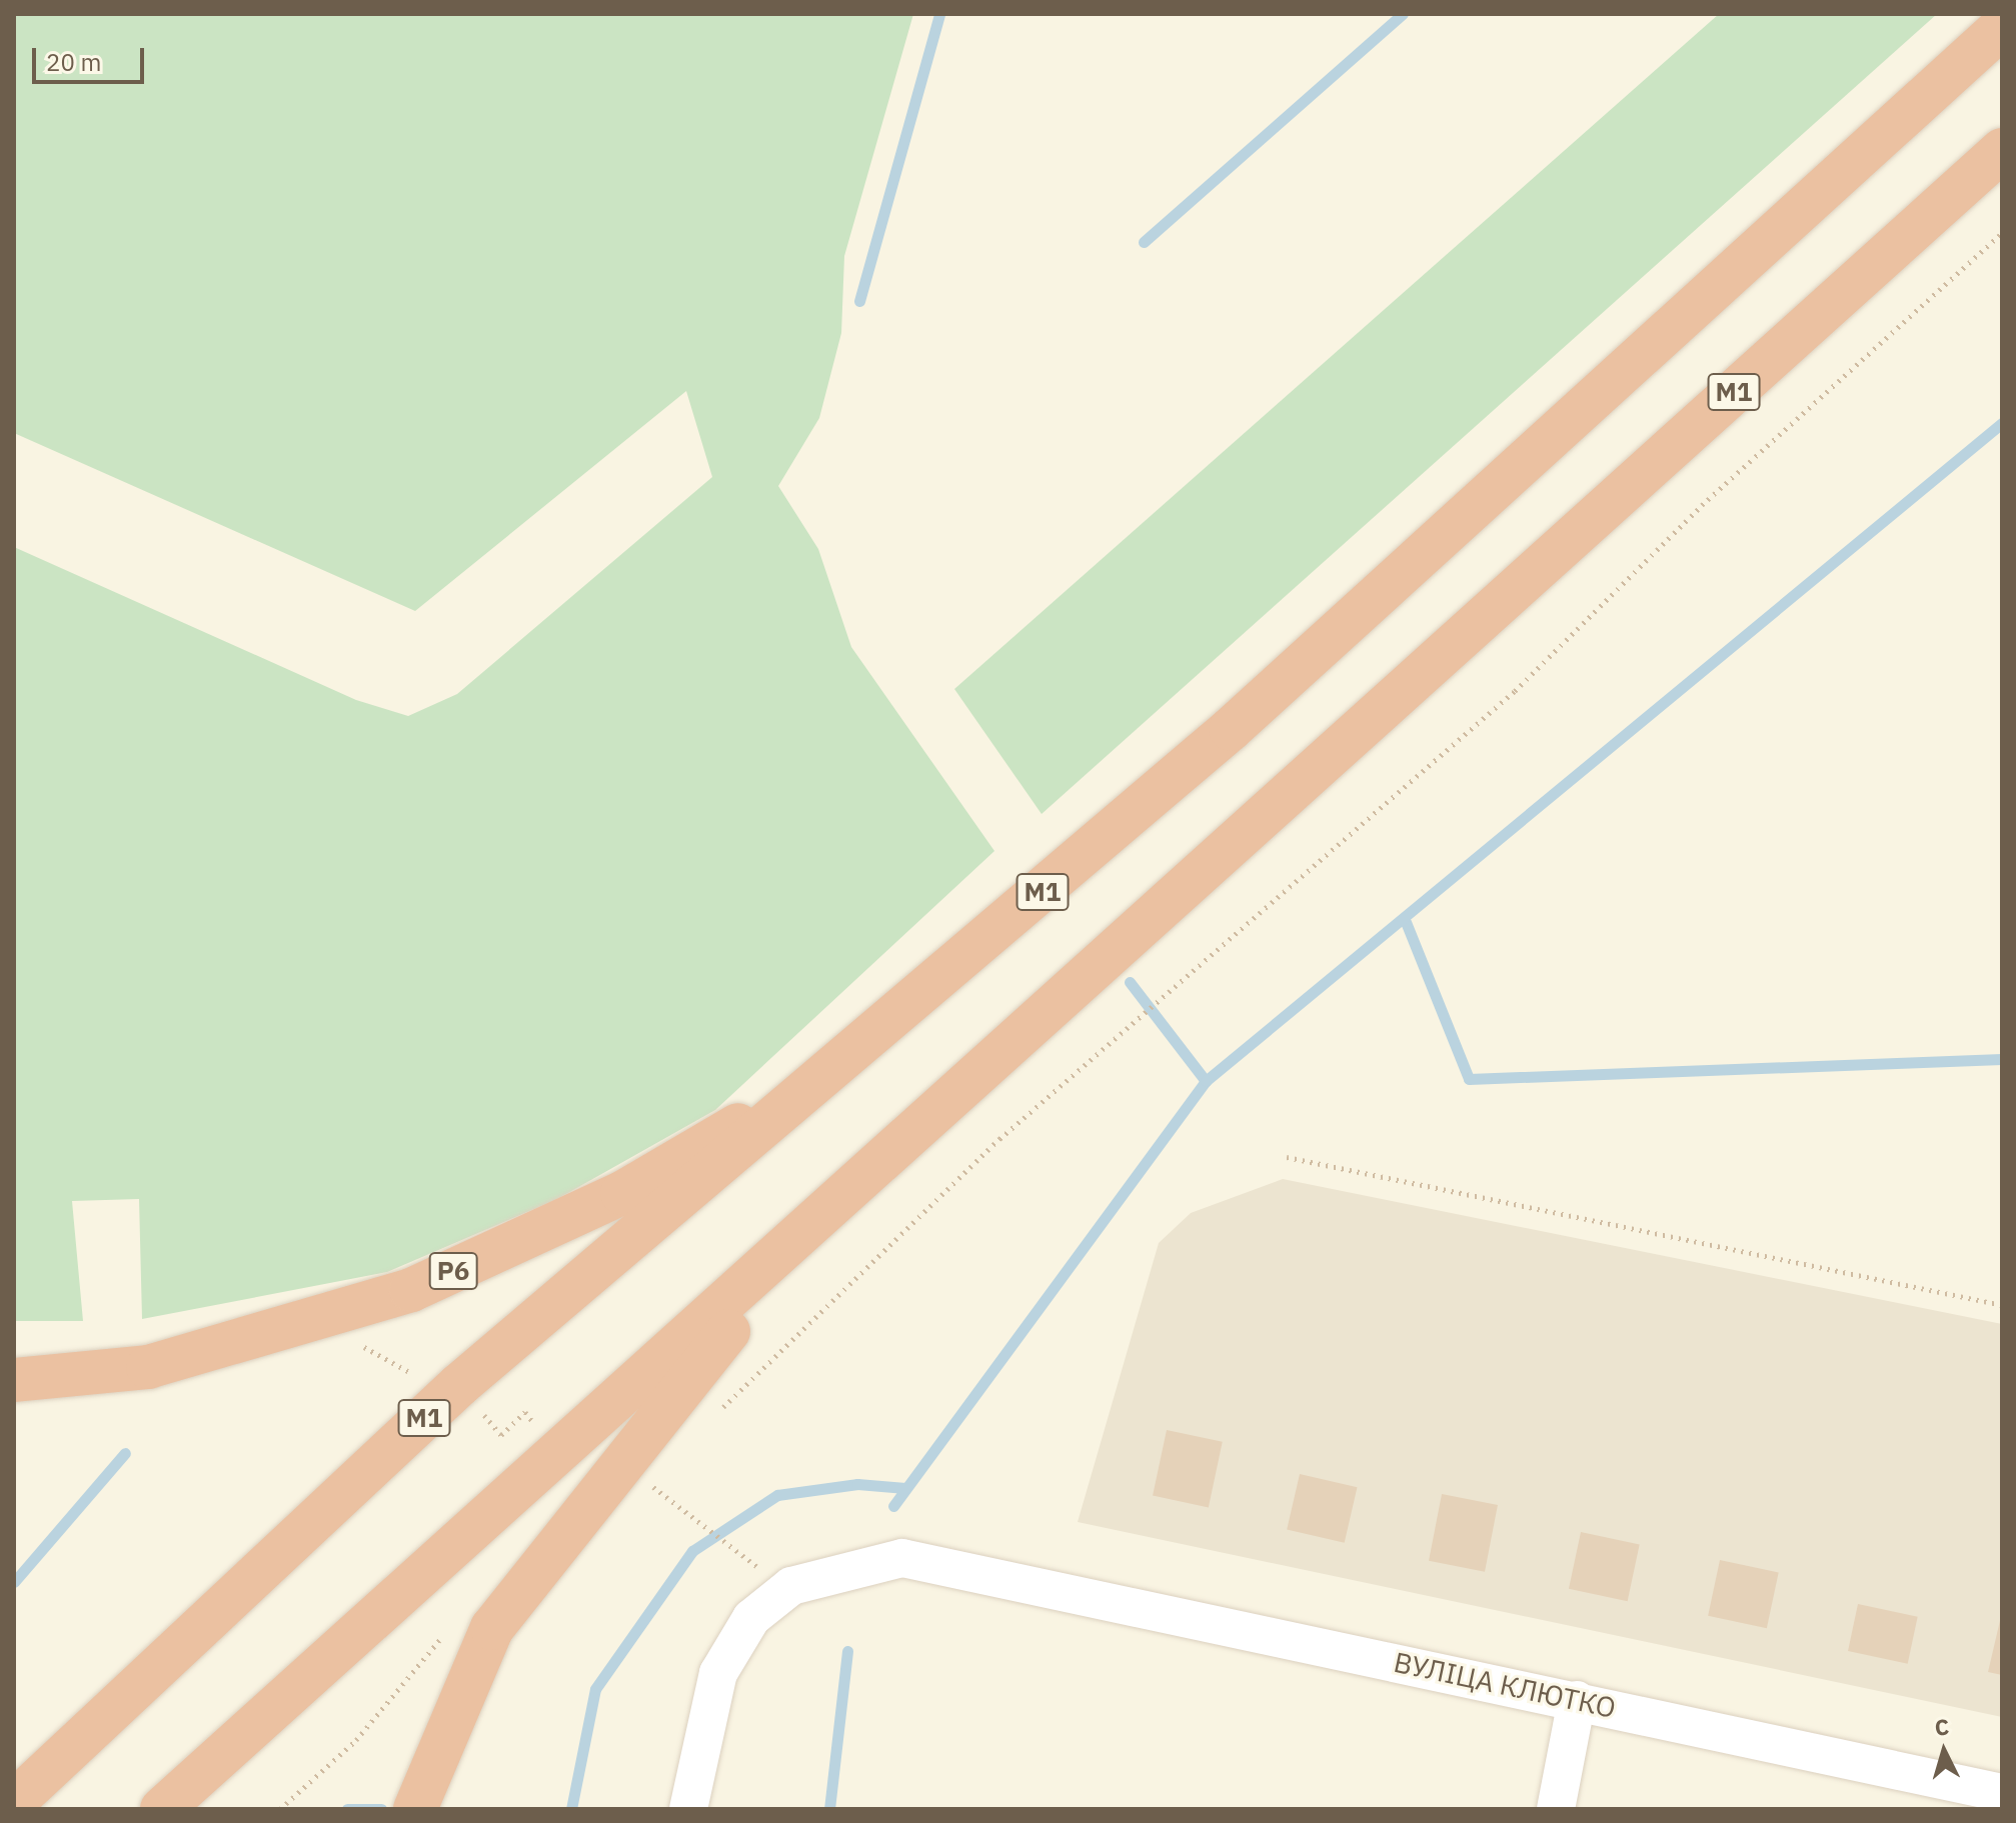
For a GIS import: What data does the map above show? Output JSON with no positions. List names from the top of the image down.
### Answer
{
  "streets": {
    "highway": ["М1", "Р6"],
    "street": ["ВУЛІЦА КЛЮТКО"]
  },
  "crossings": [
    ["М1", "Р6"]
  ],
  "scale_bar": "20 m",
  "north": "top"
}
